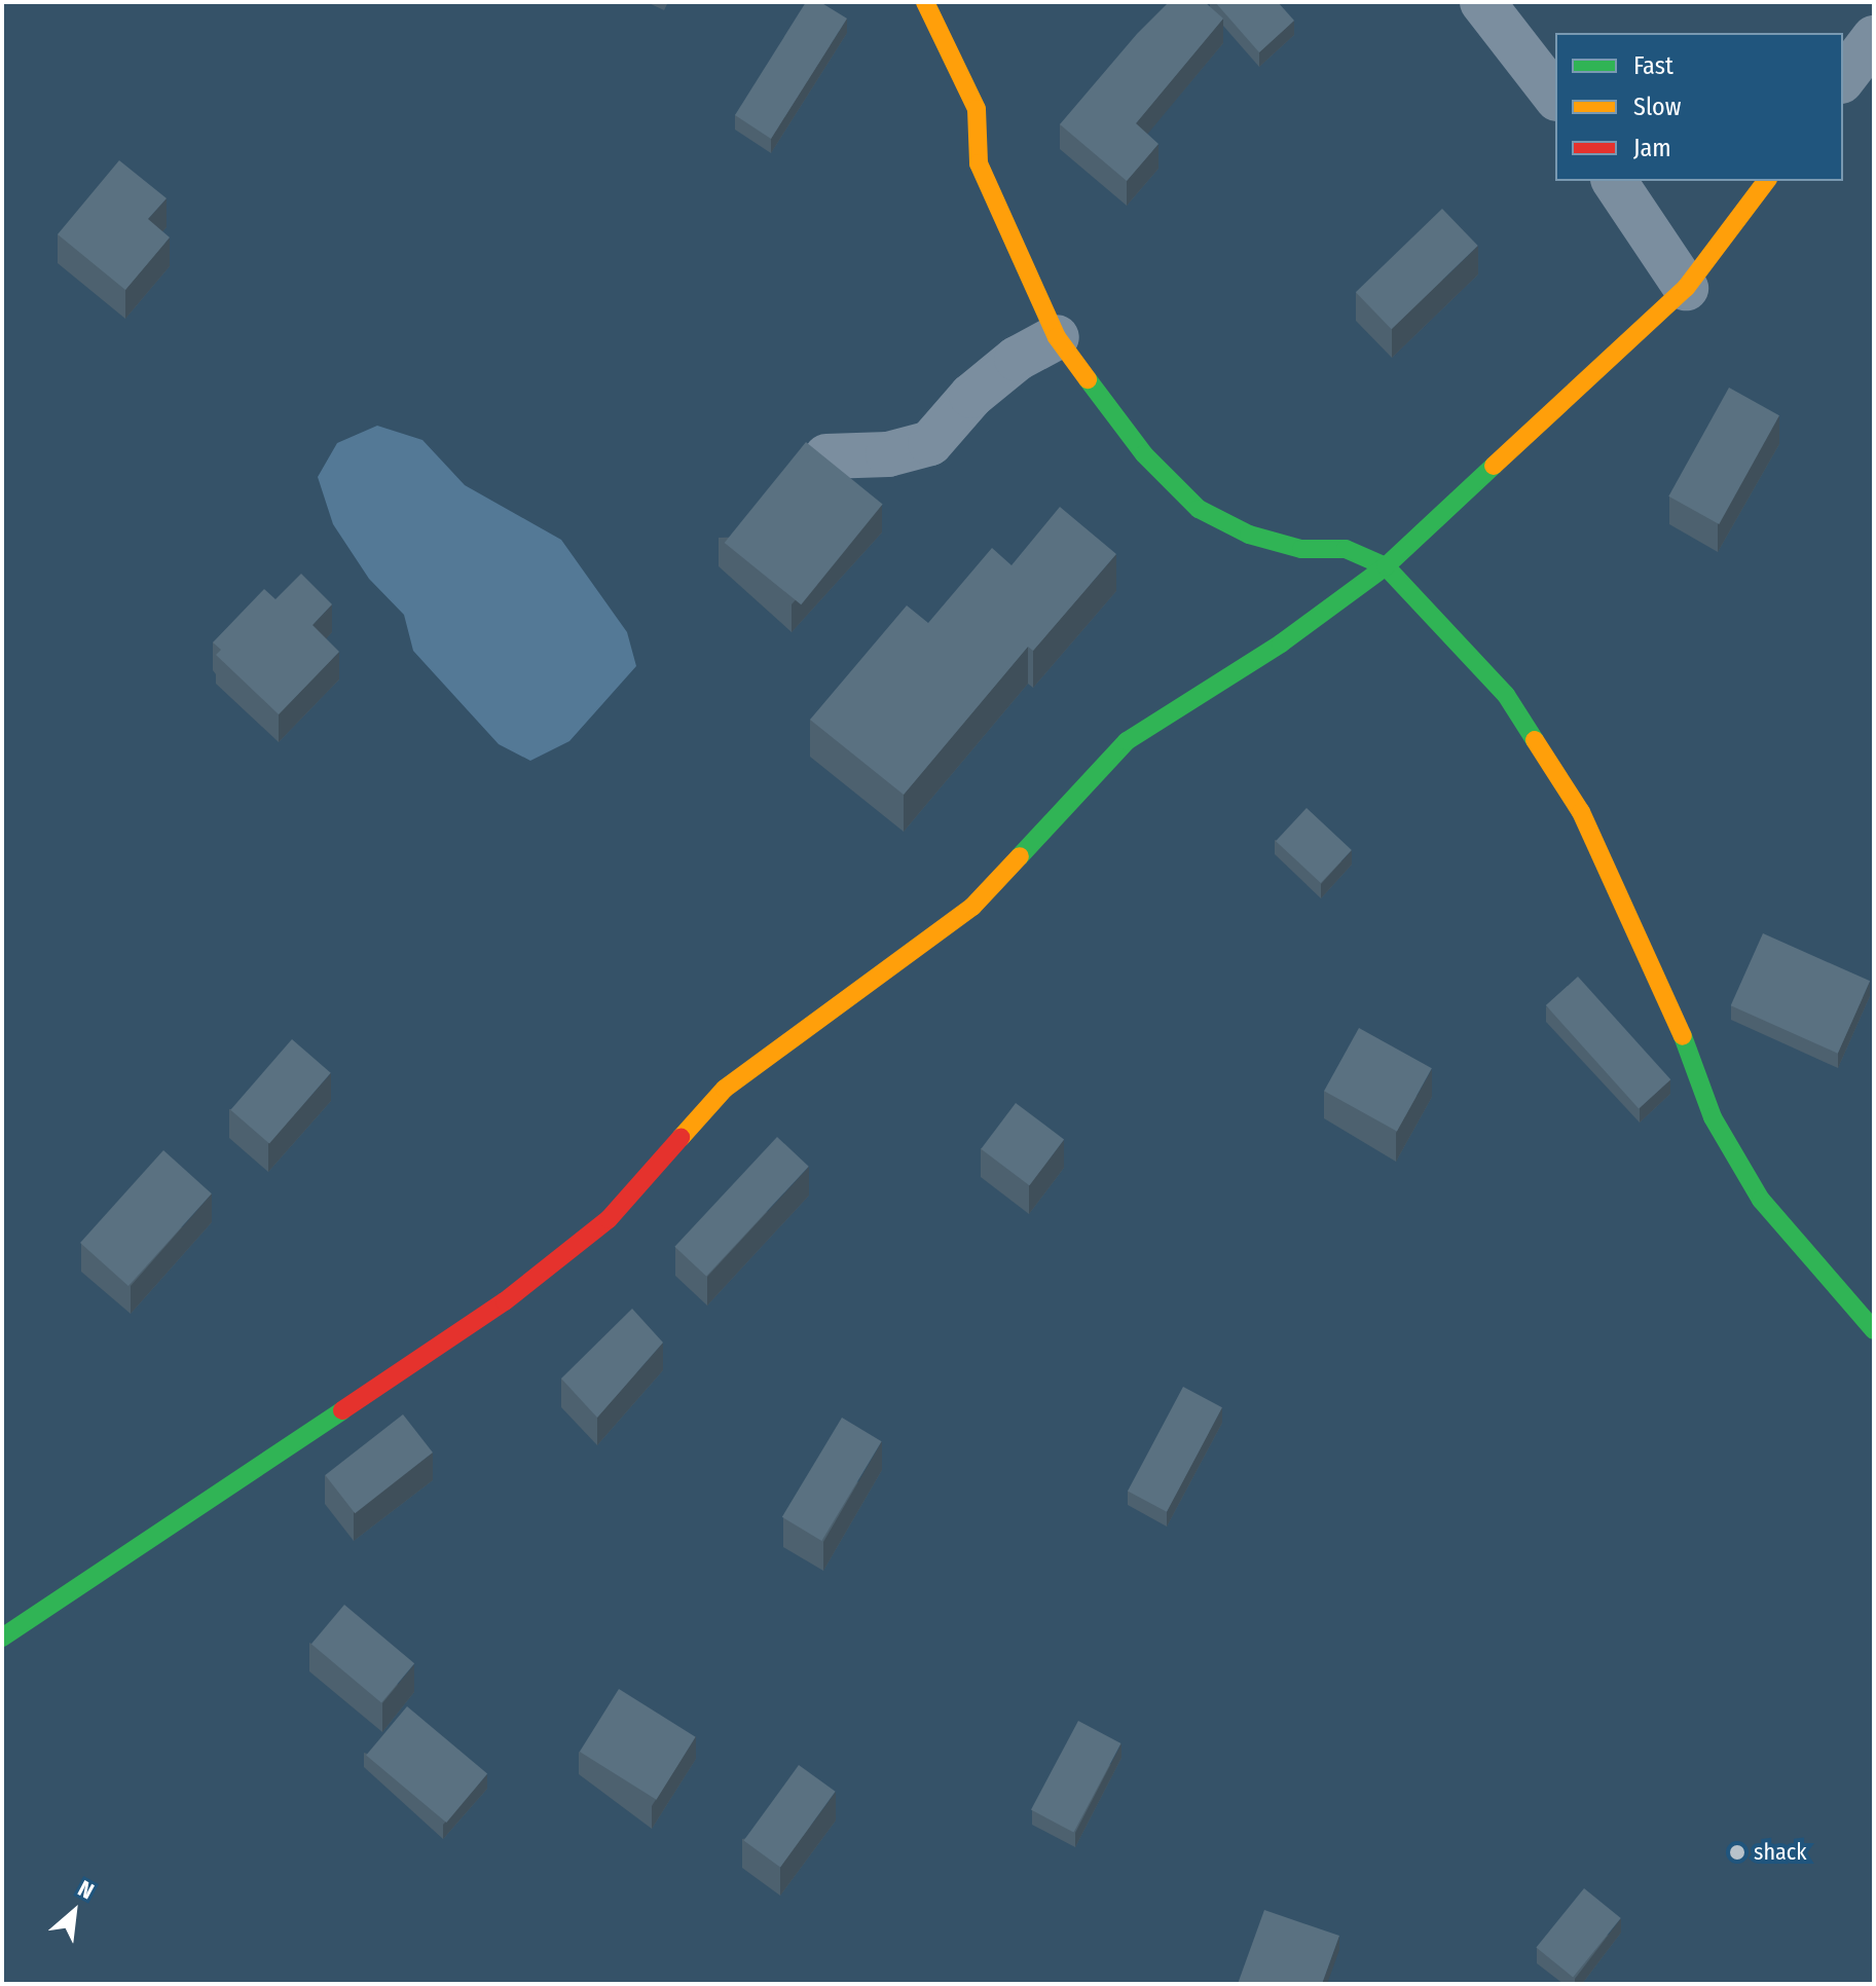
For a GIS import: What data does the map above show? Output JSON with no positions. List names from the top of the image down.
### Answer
{
  "places": ["shack"],
  "legend": ["Fast", "Slow", "Jam"],
  "north": "top right"
}
